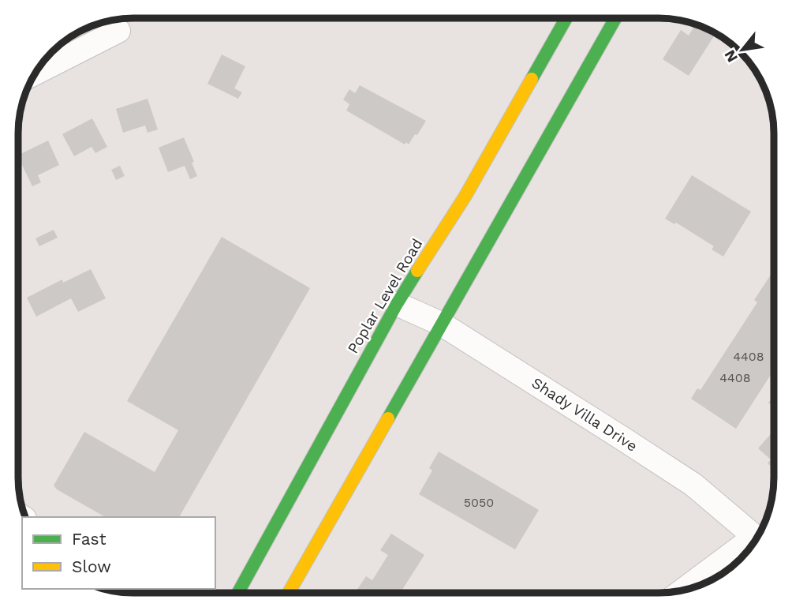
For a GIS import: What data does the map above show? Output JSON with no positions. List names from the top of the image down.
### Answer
{
  "streets": {
    "main road": ["Poplar Level Road"],
    "street": ["Shady Villa Drive"]
  },
  "crossings": [
    ["Poplar Level Road", "Shady Villa Drive"]
  ],
  "house_numbers": ["4408", "4408", "5050"],
  "legend": ["Fast", "Slow"],
  "north": "bottom left"
}
